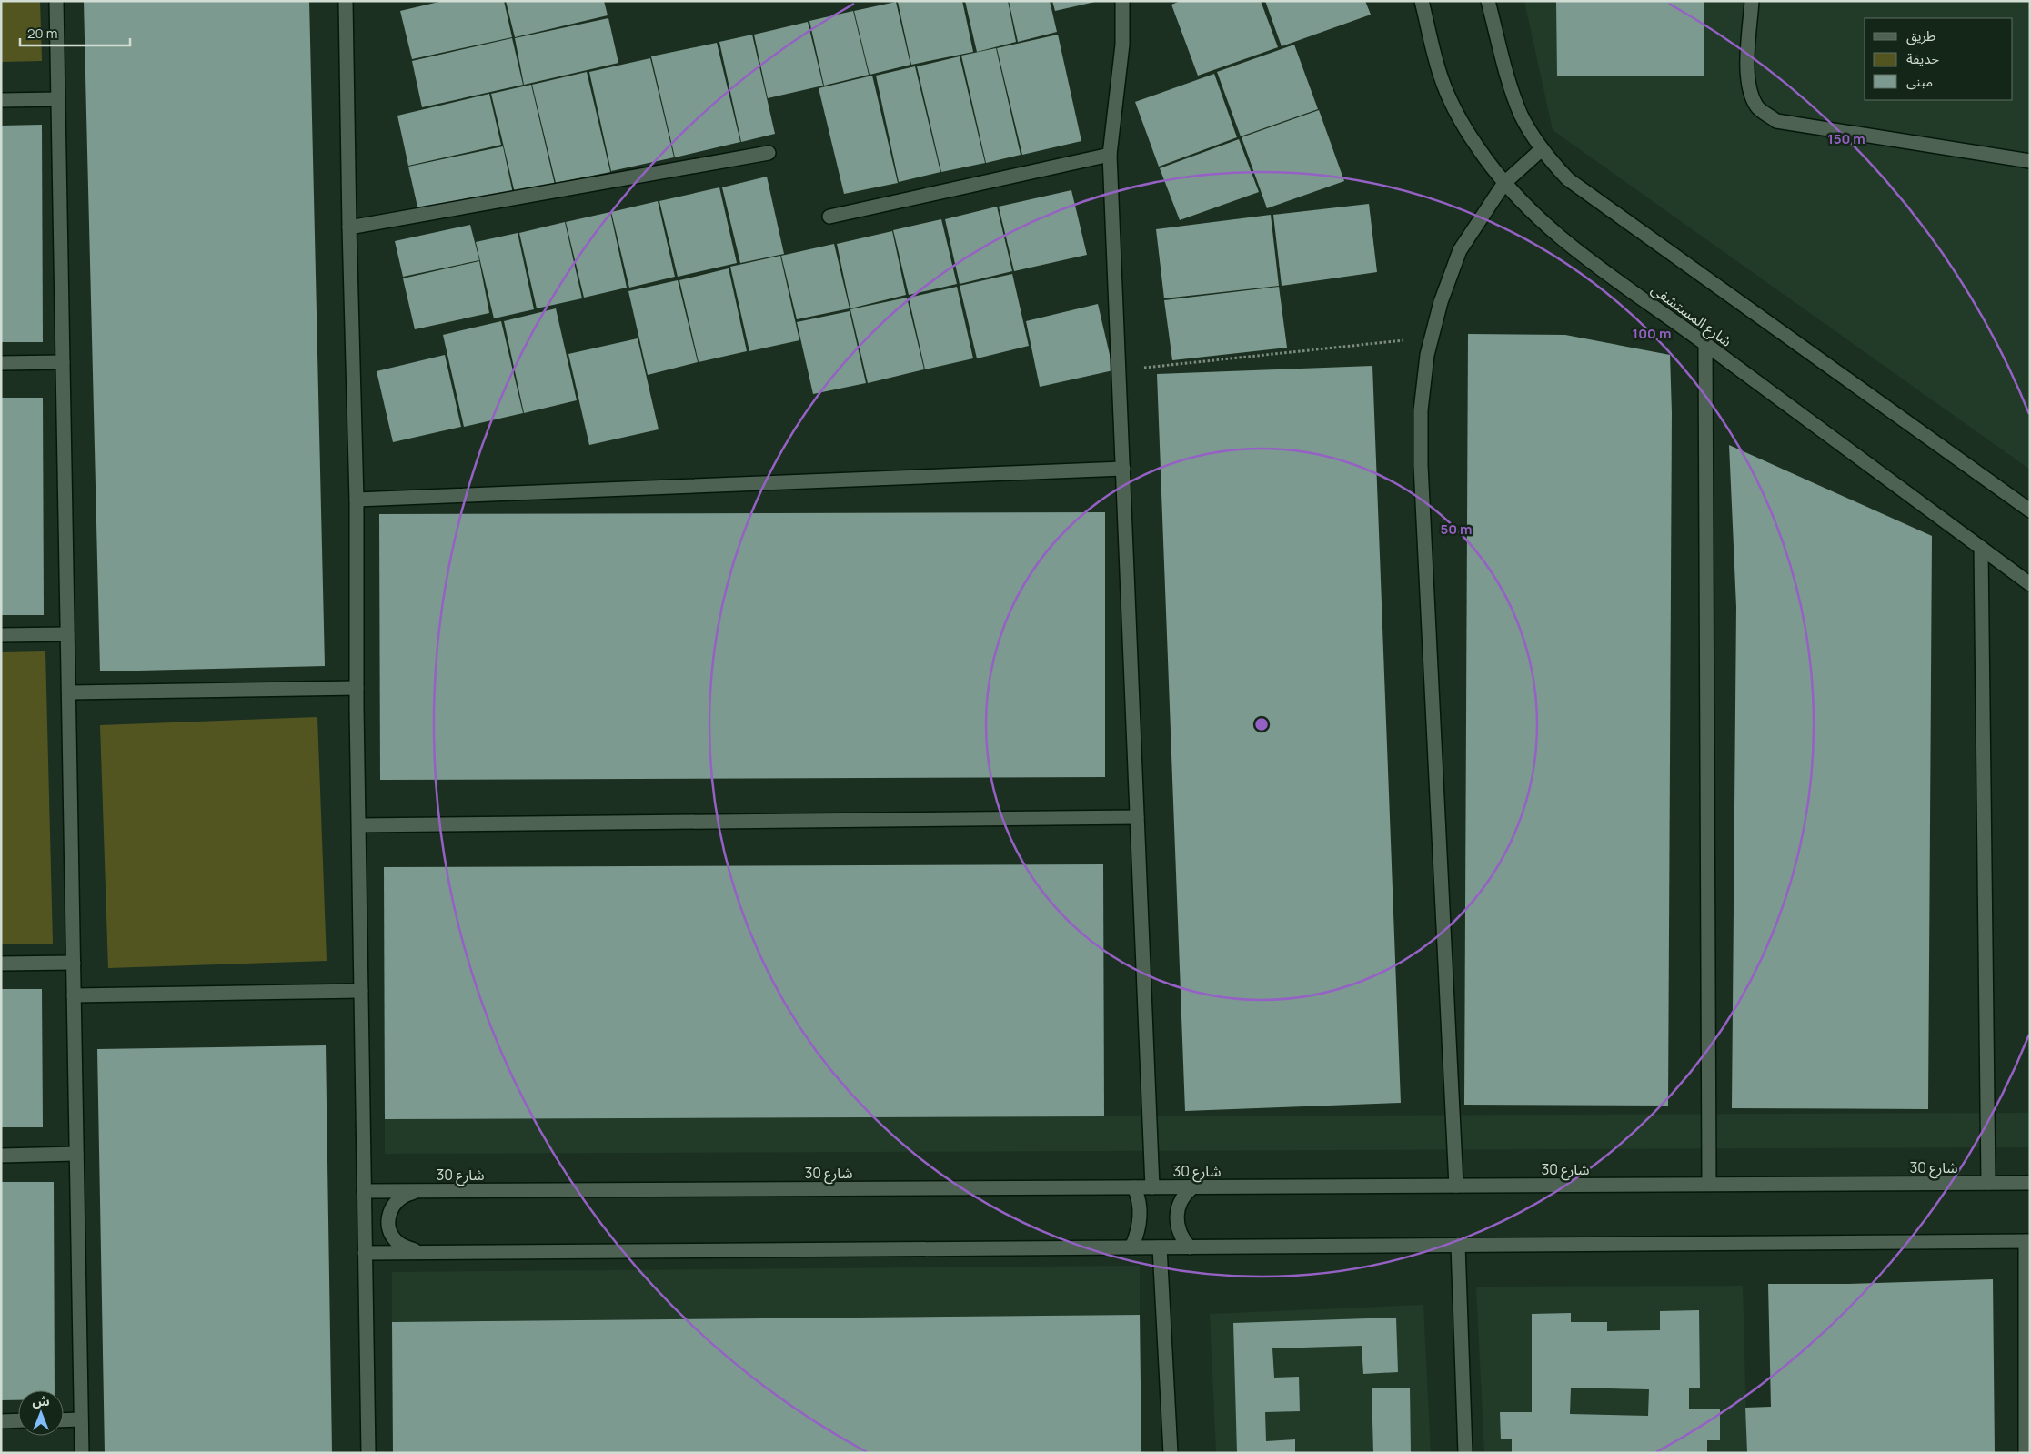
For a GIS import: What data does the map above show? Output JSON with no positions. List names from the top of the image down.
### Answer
{
  "streets": {
    "street": ["شارع المستشفى", "شارع 30"]
  },
  "legend": ["طريق", "حديقة", "مبنى"],
  "scale_bar": "20 m",
  "north": "top",
  "rings": ["150 m", "100 m", "50 m"]
}
